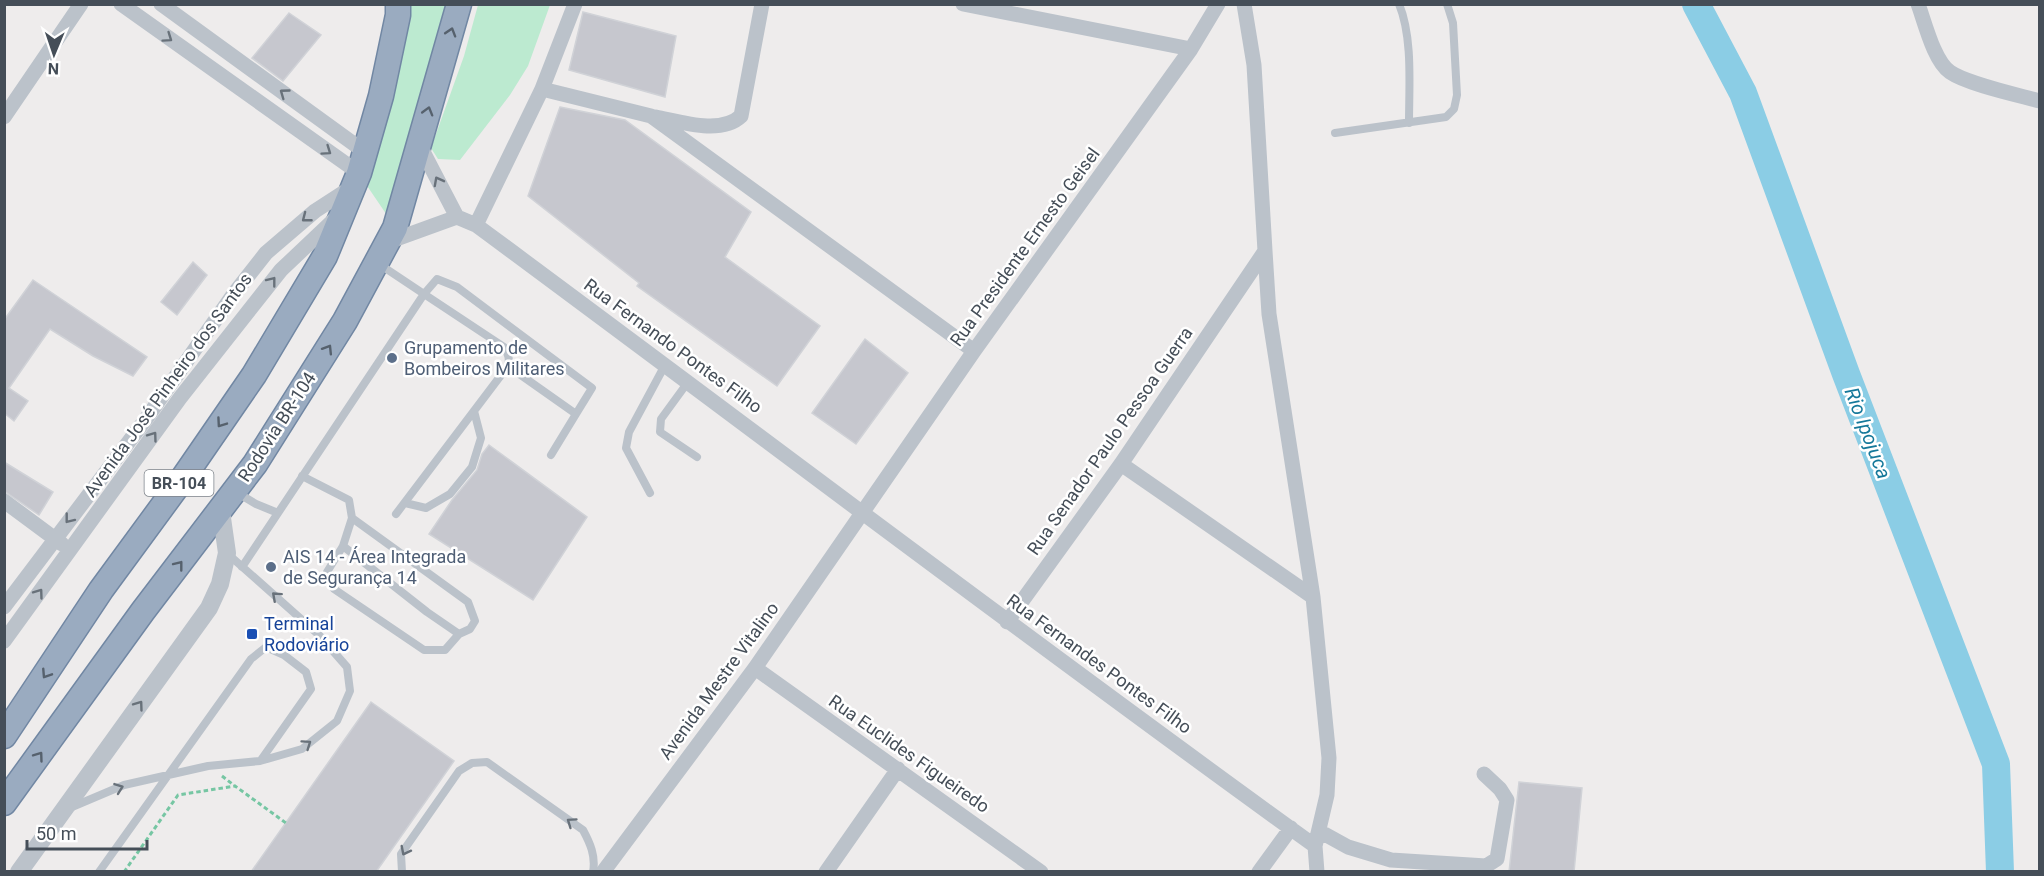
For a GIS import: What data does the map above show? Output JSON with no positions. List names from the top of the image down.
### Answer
{
  "streets": {
    "highway": ["Rodovia BR-104", "BR-104"],
    "street": [
      "Rua Presidente Ernesto Geisel",
      "Rua Fernando Pontes Filho",
      "Avenida José Pinheiro dos Santos",
      "Rua Senador Paulo Pessoa Guerra",
      "Rua Fernandes Pontes Filho",
      "Avenida Mestre Vitalino",
      "Rua Euclides Figueiredo"
    ]
  },
  "crossings": [
    ["Rua Presidente Ernesto Geisel", "Rua Fernando Pontes Filho"],
    ["Rua Presidente Ernesto Geisel", "Rua Fernandes Pontes Filho"],
    ["Rua Presidente Ernesto Geisel", "Avenida Mestre Vitalino"],
    ["Rua Fernando Pontes Filho", "Rua Fernandes Pontes Filho"],
    ["Rua Fernando Pontes Filho", "Avenida Mestre Vitalino"],
    ["Avenida José Pinheiro dos Santos", "BR-104"],
    ["Rua Senador Paulo Pessoa Guerra", "Rua Fernandes Pontes Filho"],
    ["Rua Fernandes Pontes Filho", "Avenida Mestre Vitalino"],
    ["Avenida Mestre Vitalino", "Rua Euclides Figueiredo"]
  ],
  "water": ["Rio Ipojuca"],
  "places": {
    "other": ["Grupamento de Bombeiros Militares", "AIS 14 - Área Integrada de Segurança 14"],
    "transit": ["Terminal Rodoviário"]
  },
  "scale_bar": "50 m",
  "north": "bottom"
}
